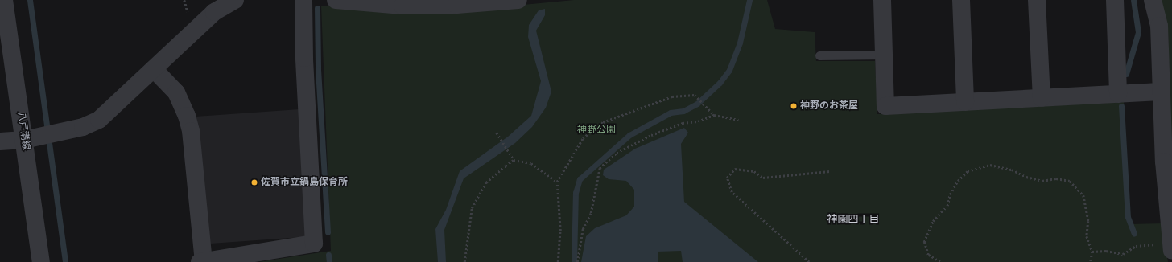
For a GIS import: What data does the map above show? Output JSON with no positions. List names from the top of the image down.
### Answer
{
  "streets": {
    "street": ["八戸溝線"]
  },
  "districts": ["神園四丁目"],
  "parks": ["神野公園"],
  "places": ["神野のお茶屋", "佐賀市立鍋島保育所"]
}
